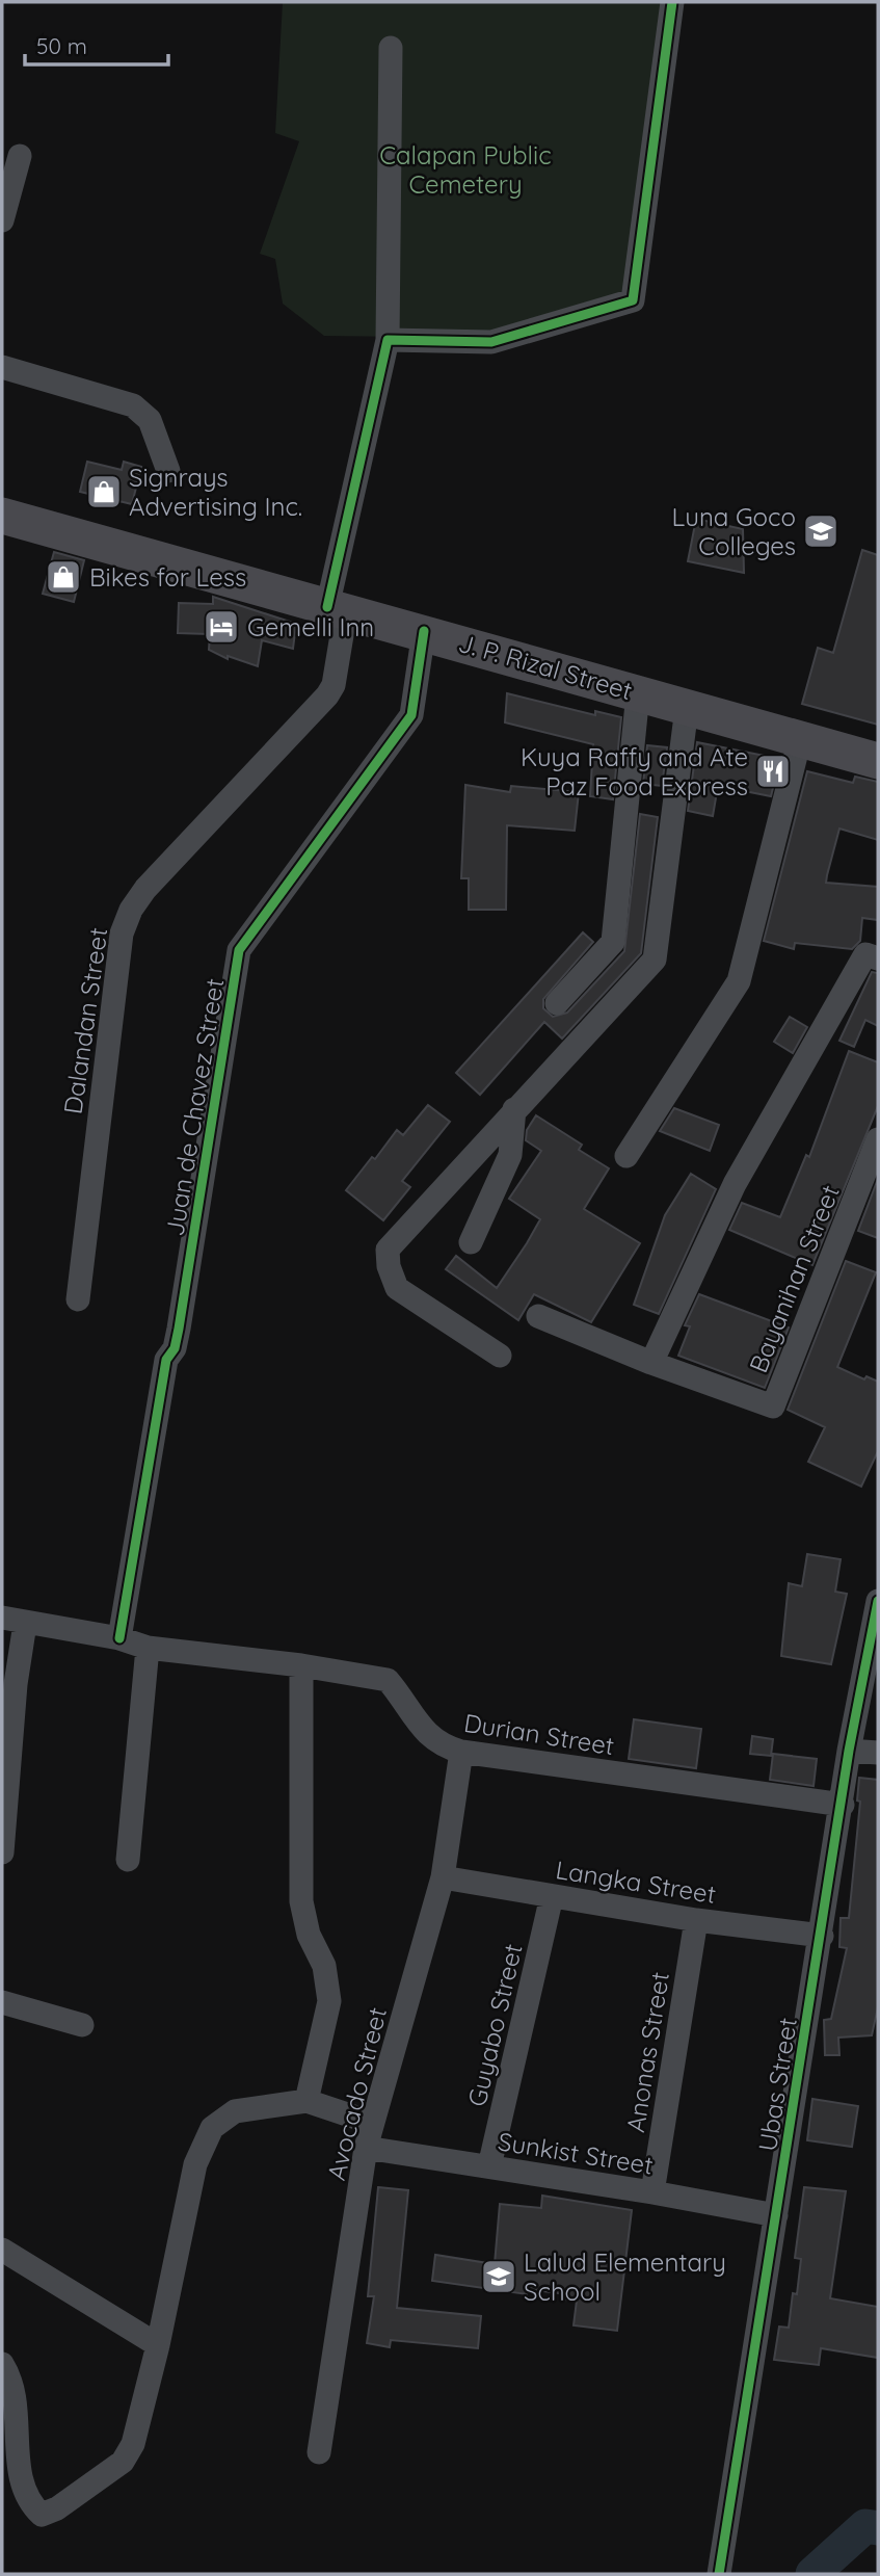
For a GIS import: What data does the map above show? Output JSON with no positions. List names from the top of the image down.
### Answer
{
  "streets": {
    "highway": ["J. P. Rizal Street"],
    "street": [
      "Dalandan Street",
      "Juan de Chavez Street",
      "Bayanihan Street",
      "Durian Street",
      "Langka Street",
      "Guyabo Street",
      "Anonas Street",
      "Ubas Street",
      "Avocado Street",
      "Sunkist Street"
    ]
  },
  "crossings": [
    ["J. P. Rizal Street", "Dalandan Street"],
    ["J. P. Rizal Street", "Juan de Chavez Street"],
    ["Juan de Chavez Street", "Durian Street"],
    ["Durian Street", "Ubas Street"],
    ["Durian Street", "Avocado Street"],
    ["Langka Street", "Guyabo Street"],
    ["Langka Street", "Anonas Street"],
    ["Langka Street", "Ubas Street"],
    ["Langka Street", "Avocado Street"],
    ["Guyabo Street", "Sunkist Street"],
    ["Anonas Street", "Sunkist Street"],
    ["Ubas Street", "Sunkist Street"],
    ["Avocado Street", "Sunkist Street"]
  ],
  "parks": ["Calapan Public Cemetery"],
  "places": {
    "shop": ["Signrays Advertising Inc.", "Bikes for Less"],
    "school or university": ["Luna Goco Colleges", "Lalud Elementary School"],
    "hotel": ["Gemelli Inn"],
    "restaurant": ["Kuya Raffy and Ate Paz Food Express"]
  },
  "scale_bar": "50 m"
}
